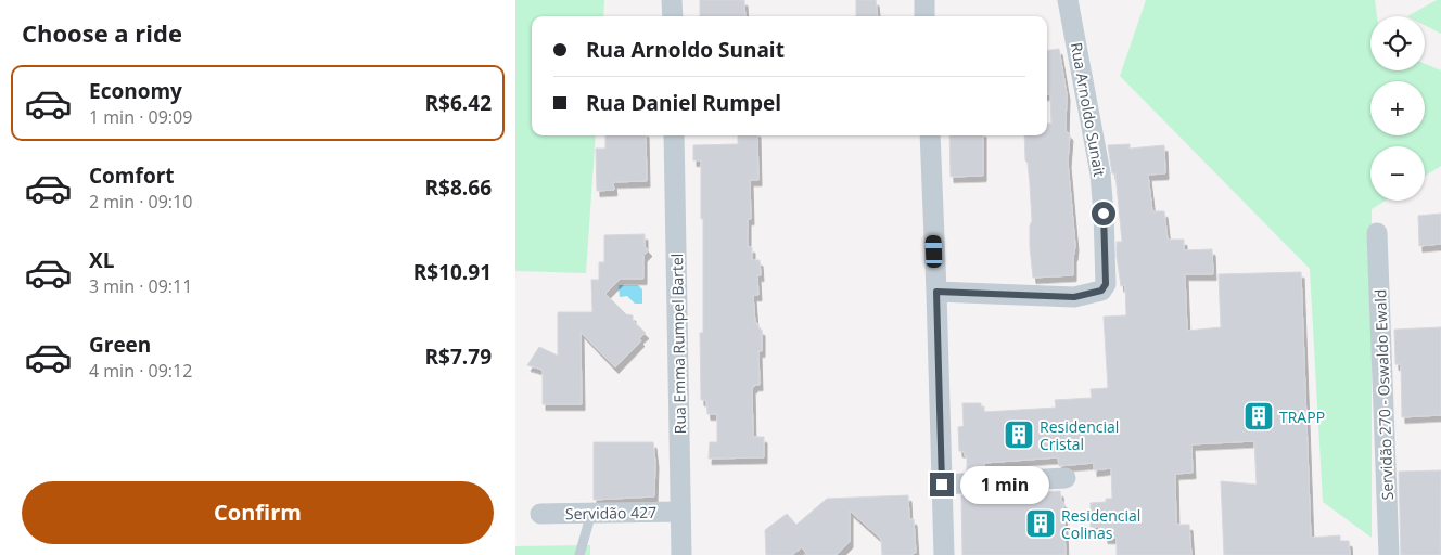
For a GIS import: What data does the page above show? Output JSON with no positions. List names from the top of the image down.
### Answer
{
  "streets": {
    "street": [
      "Rua Arnoldo Sunait",
      "Rua Emma Rumpel Bartel",
      "Servidão 270 - Oswaldo Ewald",
      "Servidão 427"
    ]
  },
  "crossings": [
    ["Rua Emma Rumpel Bartel", "Servidão 427"]
  ],
  "places": {
    "building": ["TRAPP", "Residencial Cristal", "Residencial Colinas"]
  },
  "page": {
    "heading": "Choose a ride",
    "map_buttons": ["+", "−"],
    "banner": ["Rua Arnoldo Sunait", "Rua Daniel Rumpel"],
    "list": [
      {
        "name": "Economy",
        "note": "1 min · 09:09",
        "value": "R$6.42"
      },
      {
        "name": "Comfort",
        "note": "2 min · 09:10",
        "value": "R$8.66"
      },
      {
        "name": "XL",
        "note": "3 min · 09:11",
        "value": "R$10.91"
      },
      {
        "name": "Green",
        "note": "4 min · 09:12",
        "value": "R$7.79"
      }
    ],
    "bubble": "1 min",
    "buttons": "Confirm"
  }
}
